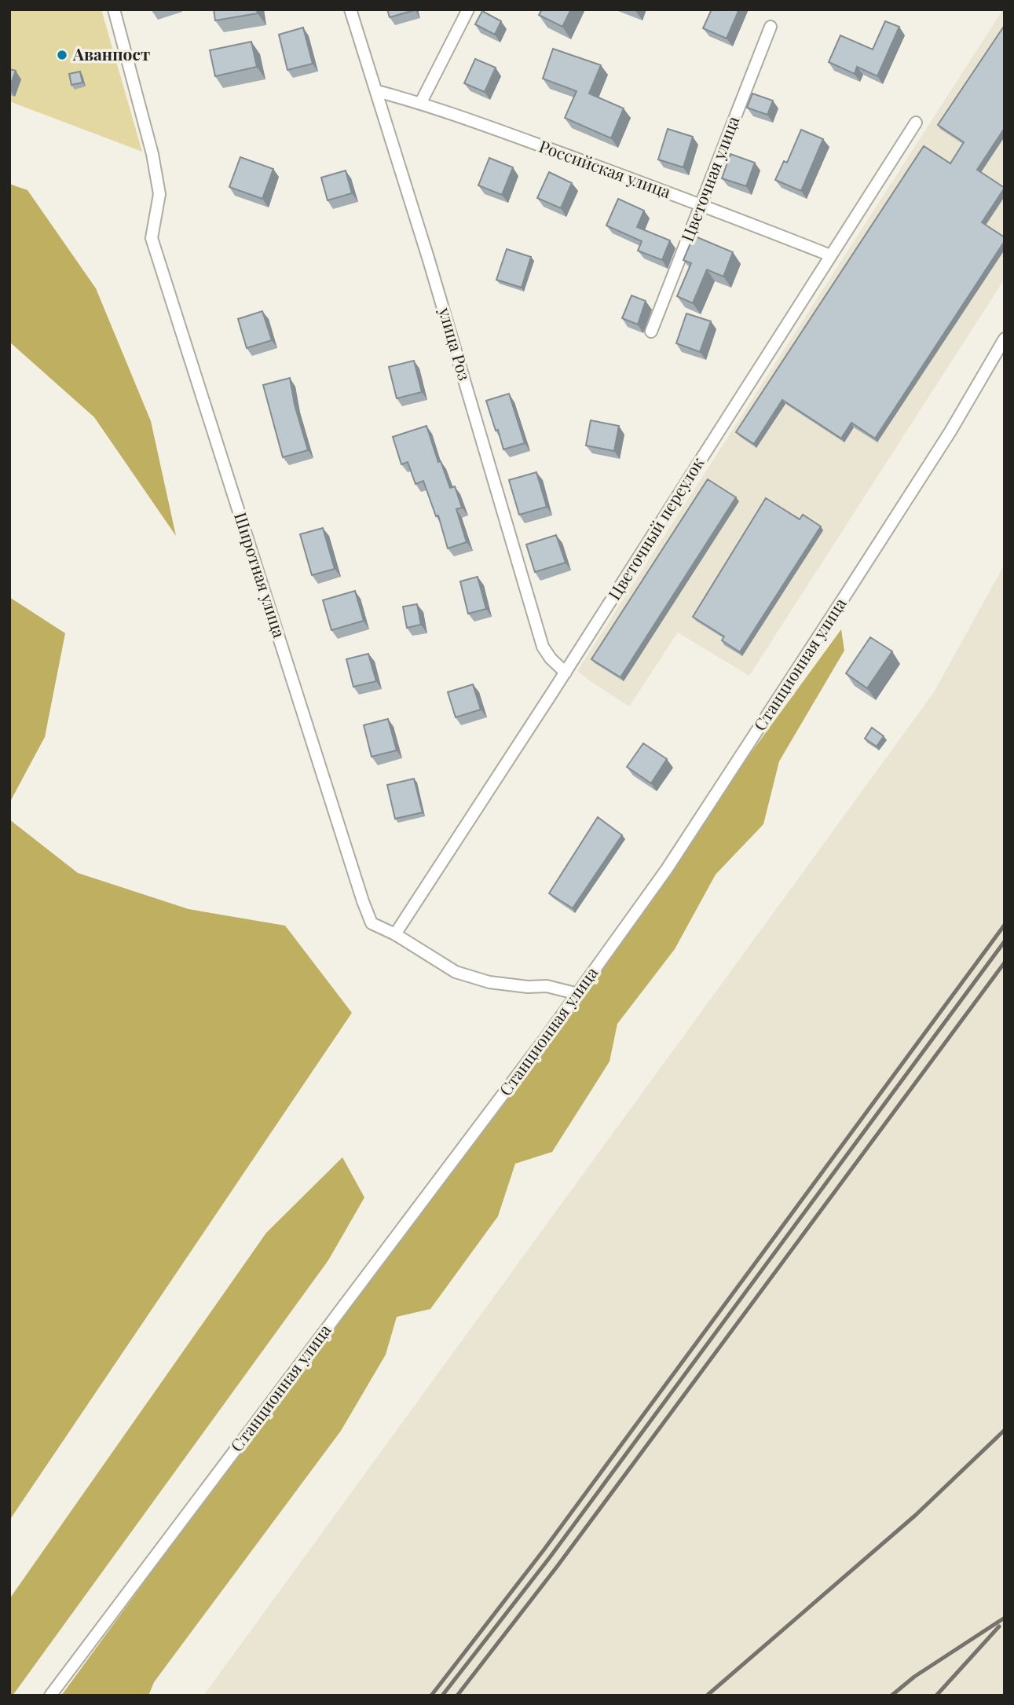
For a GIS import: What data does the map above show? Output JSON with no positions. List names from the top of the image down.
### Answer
{
  "streets": {
    "street": [
      "Российская улица",
      "Цветочная улица",
      "улица Роз",
      "Цветочный переулок",
      "Широтная улица",
      "Станционная улица"
    ]
  },
  "crossings": [
    ["Российская улица", "Цветочная улица"],
    ["Российская улица", "улица Роз"],
    ["Российская улица", "Цветочный переулок"],
    ["улица Роз", "Цветочный переулок"],
    ["Цветочный переулок", "Широтная улица"],
    ["Широтная улица", "Станционная улица"]
  ],
  "places": ["Аванпост"]
}
